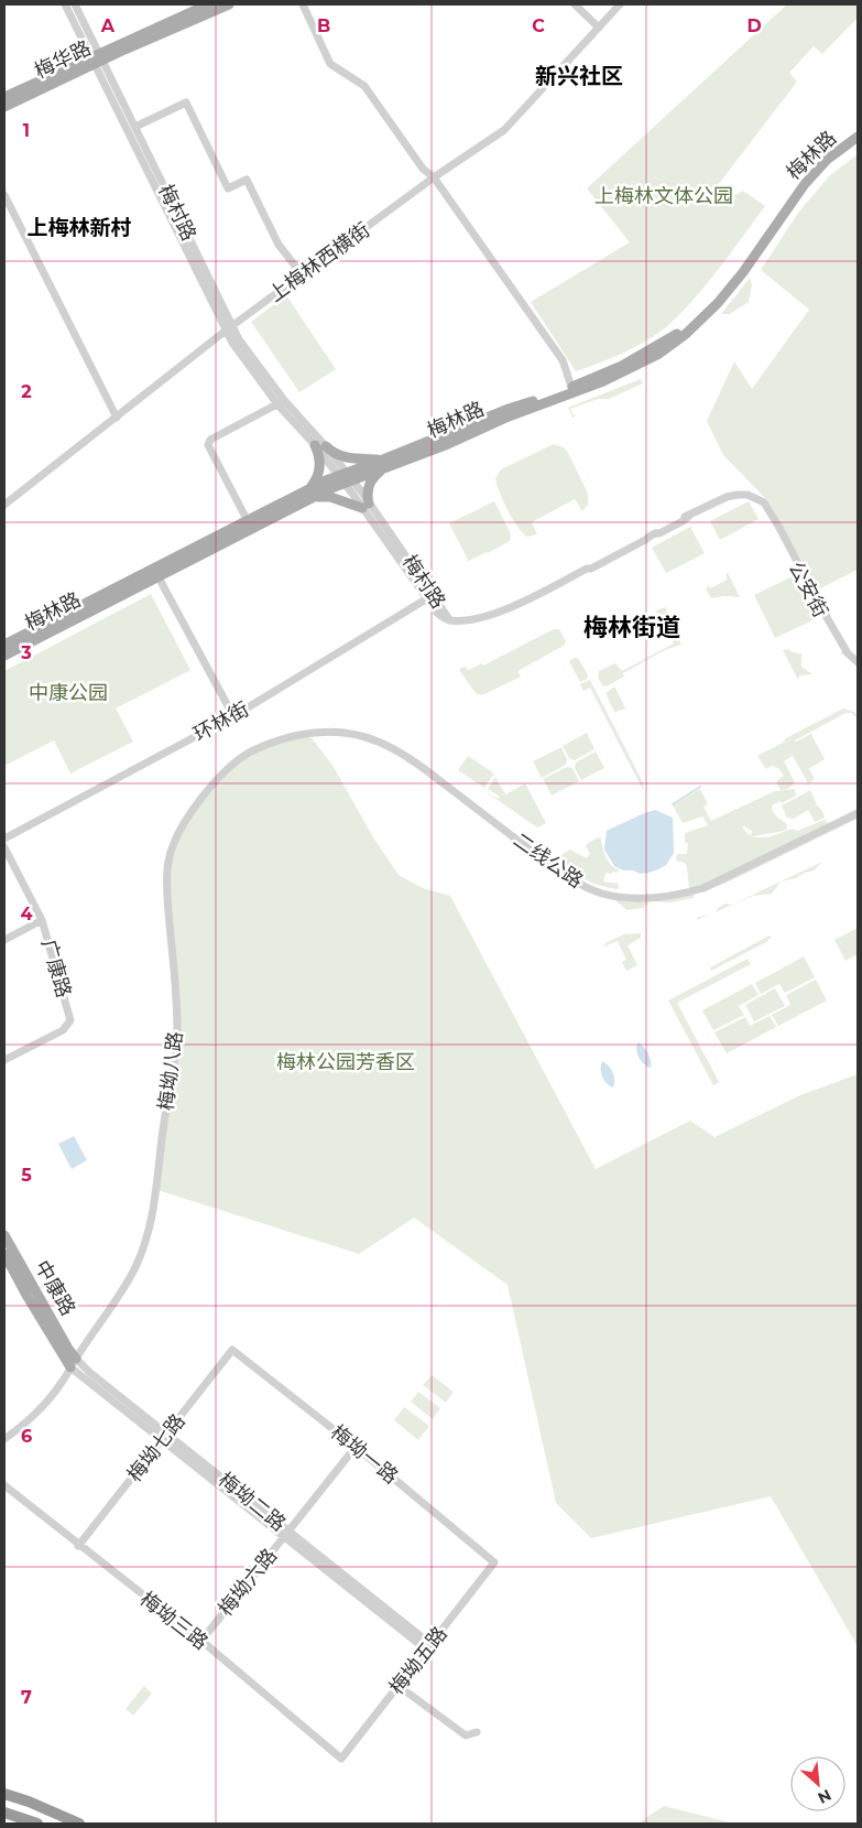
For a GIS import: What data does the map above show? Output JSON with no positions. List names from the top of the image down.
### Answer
{
  "streets": {
    "main road": ["梅华路", "梅林路", "中康路"],
    "street": [
      "梅村路",
      "上梅林西横街",
      "公安街",
      "环林街",
      "二线公路",
      "广康路",
      "梅坳八路",
      "梅坳七路",
      "梅坳一路",
      "梅坳二路",
      "梅坳六路",
      "梅坳三路",
      "梅坳五路"
    ]
  },
  "crossings": [
    ["梅华路", "梅村路"],
    ["梅林路", "梅村路"],
    ["梅村路", "上梅林西横街"],
    ["梅村路", "公安街"],
    ["梅村路", "环林街"],
    ["二线公路", "梅坳八路"],
    ["梅坳八路", "中康路"],
    ["梅坳八路", "梅坳二路"],
    ["中康路", "梅坳二路"],
    ["梅坳七路", "梅坳一路"],
    ["梅坳七路", "梅坳二路"],
    ["梅坳七路", "梅坳三路"],
    ["梅坳一路", "梅坳六路"],
    ["梅坳一路", "梅坳五路"],
    ["梅坳二路", "梅坳六路"],
    ["梅坳二路", "梅坳五路"],
    ["梅坳六路", "梅坳三路"],
    ["梅坳三路", "梅坳五路"]
  ],
  "districts": ["新兴社区", "上梅林新村", "梅林街道"],
  "parks": ["上梅林文体公园", "中康公园", "梅林公园芳香区"],
  "north": "bottom right",
  "grid": {
    "columns": [
      "A",
      "B",
      "C",
      "D"
    ],
    "rows": [
      "1",
      "2",
      "3",
      "4",
      "5",
      "6",
      "7"
    ]
  }
}
